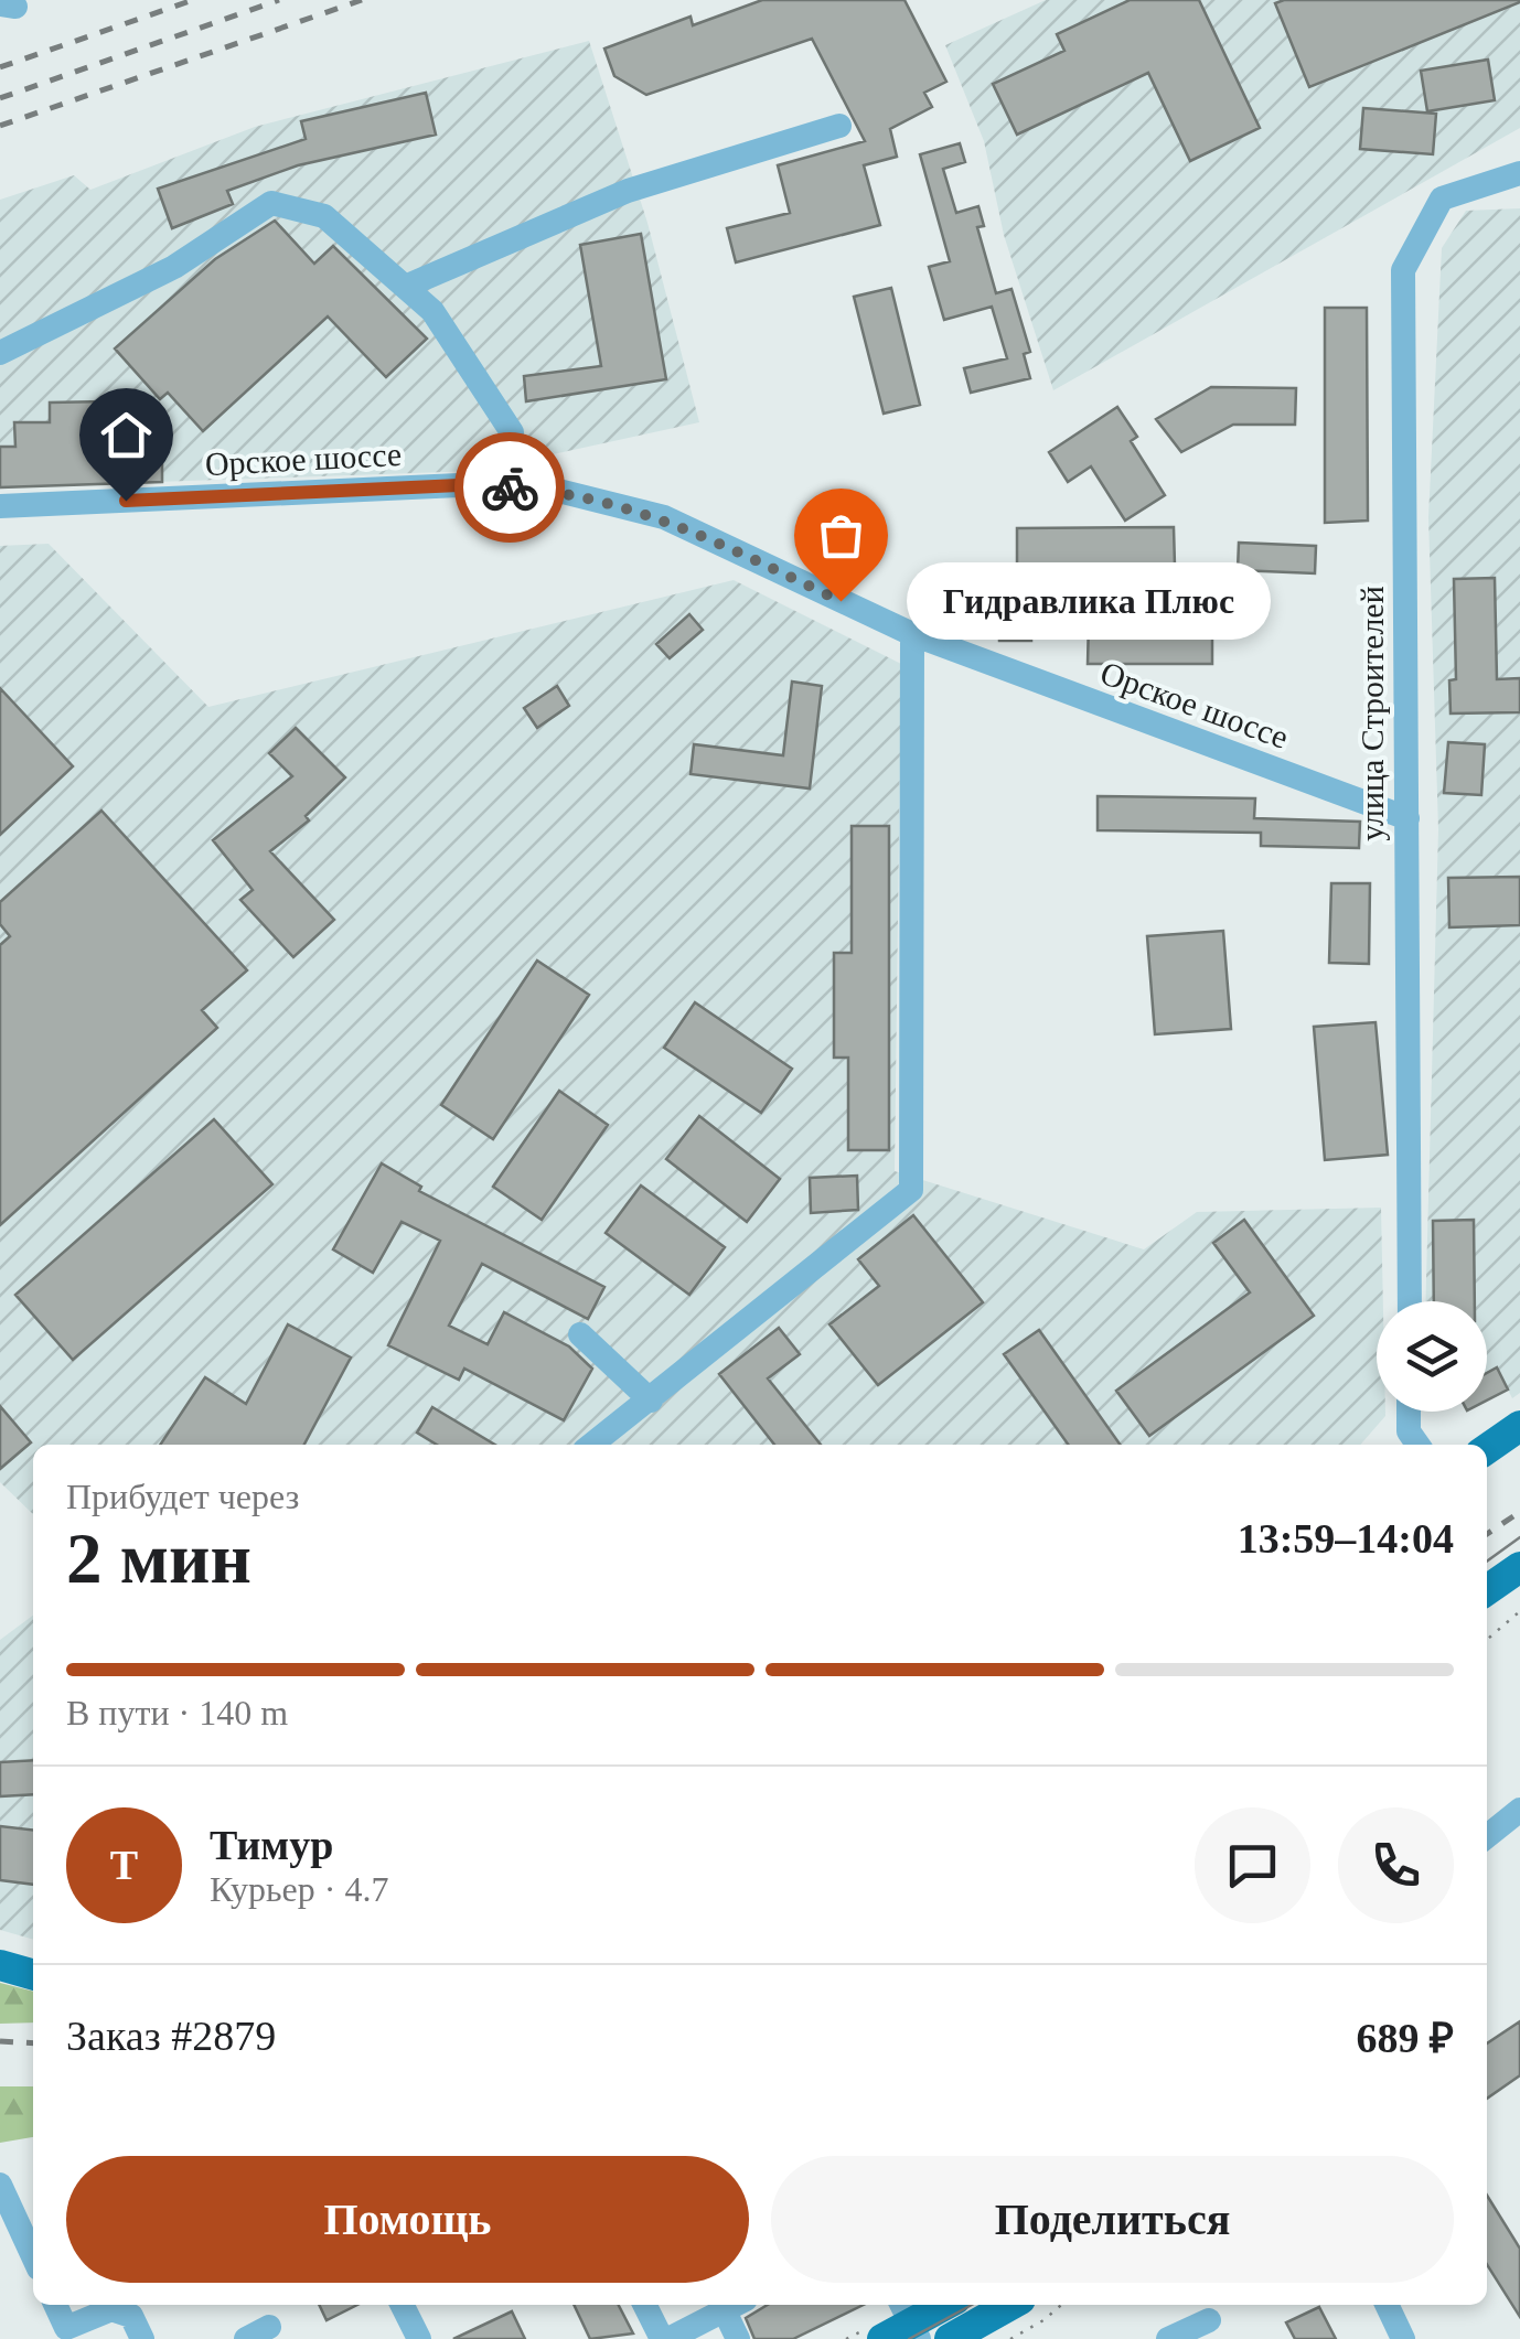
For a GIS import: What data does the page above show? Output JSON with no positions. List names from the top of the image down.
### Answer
{
  "streets": {
    "street": ["Орское шоссе", "улица Строителей"]
  },
  "crossings": [
    ["Орское шоссе", "улица Строителей"]
  ],
  "places": ["Гидравлика Плюс"],
  "page": {
    "bubble": "Гидравлика Плюс",
    "heading": ["2 мин", "Прибудет через", "13:59–14:04"],
    "panel": [
      "Тимур",
      "Курьер · 4.7",
      "Заказ #2879",
      "689 ₽"
    ],
    "bar": "В пути · 140 m",
    "round": "Т",
    "buttons": ["Помощь", "Поделиться"]
  }
}
